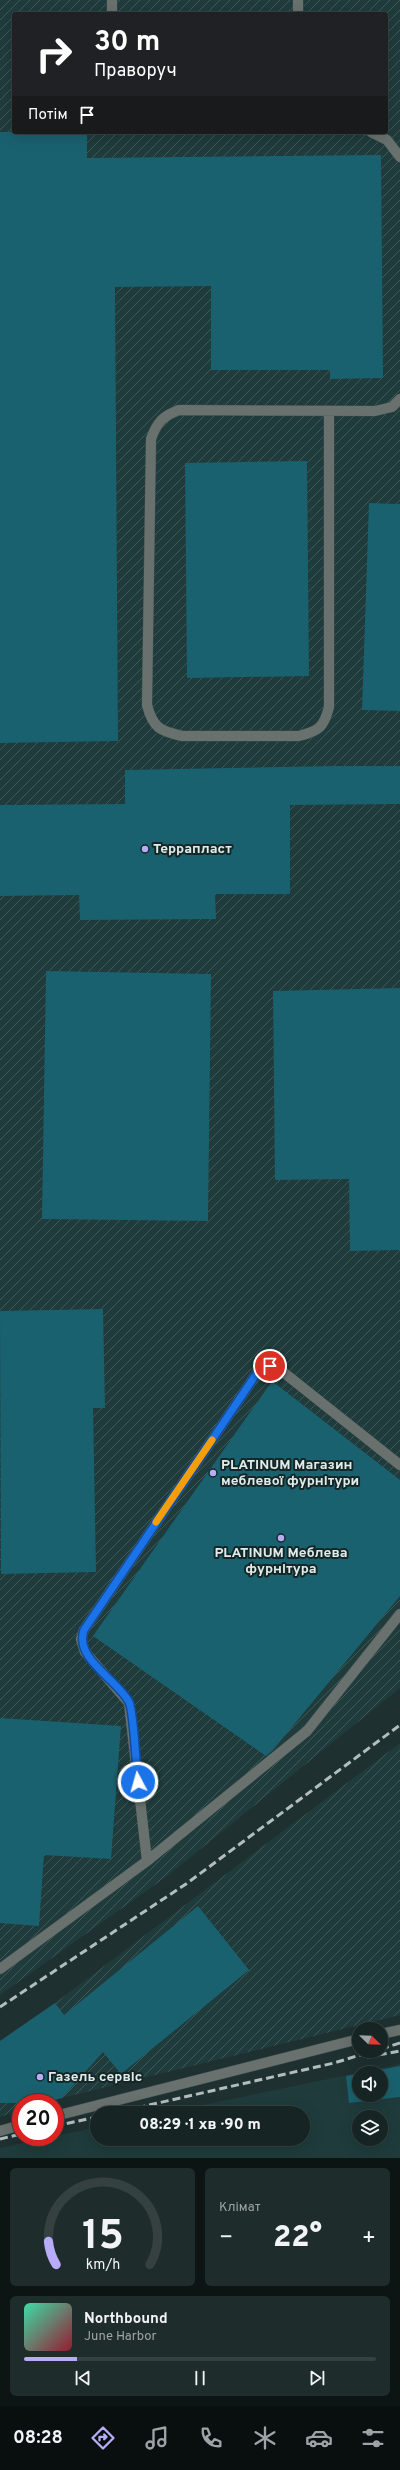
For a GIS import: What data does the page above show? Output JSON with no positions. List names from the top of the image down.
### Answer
{
  "places": [
    "Террапласт",
    "PLATINUM Магазин меблевої фурнітури",
    "PLATINUM Меблева фурнітура",
    "Газель сервіс"
  ],
  "north": "bottom right",
  "page": {
    "turn": ["30 m", "Праворуч"],
    "then": "Потім",
    "limit": "20",
    "trip": "08:29 · 1 хв · 90 m",
    "tile": "Клімат",
    "heat": ["−", "22°", "+"],
    "song": ["Northbound", "June Harbor"],
    "tabs": "08:28",
    "gauge": ["15", "km/h"]
  }
}
